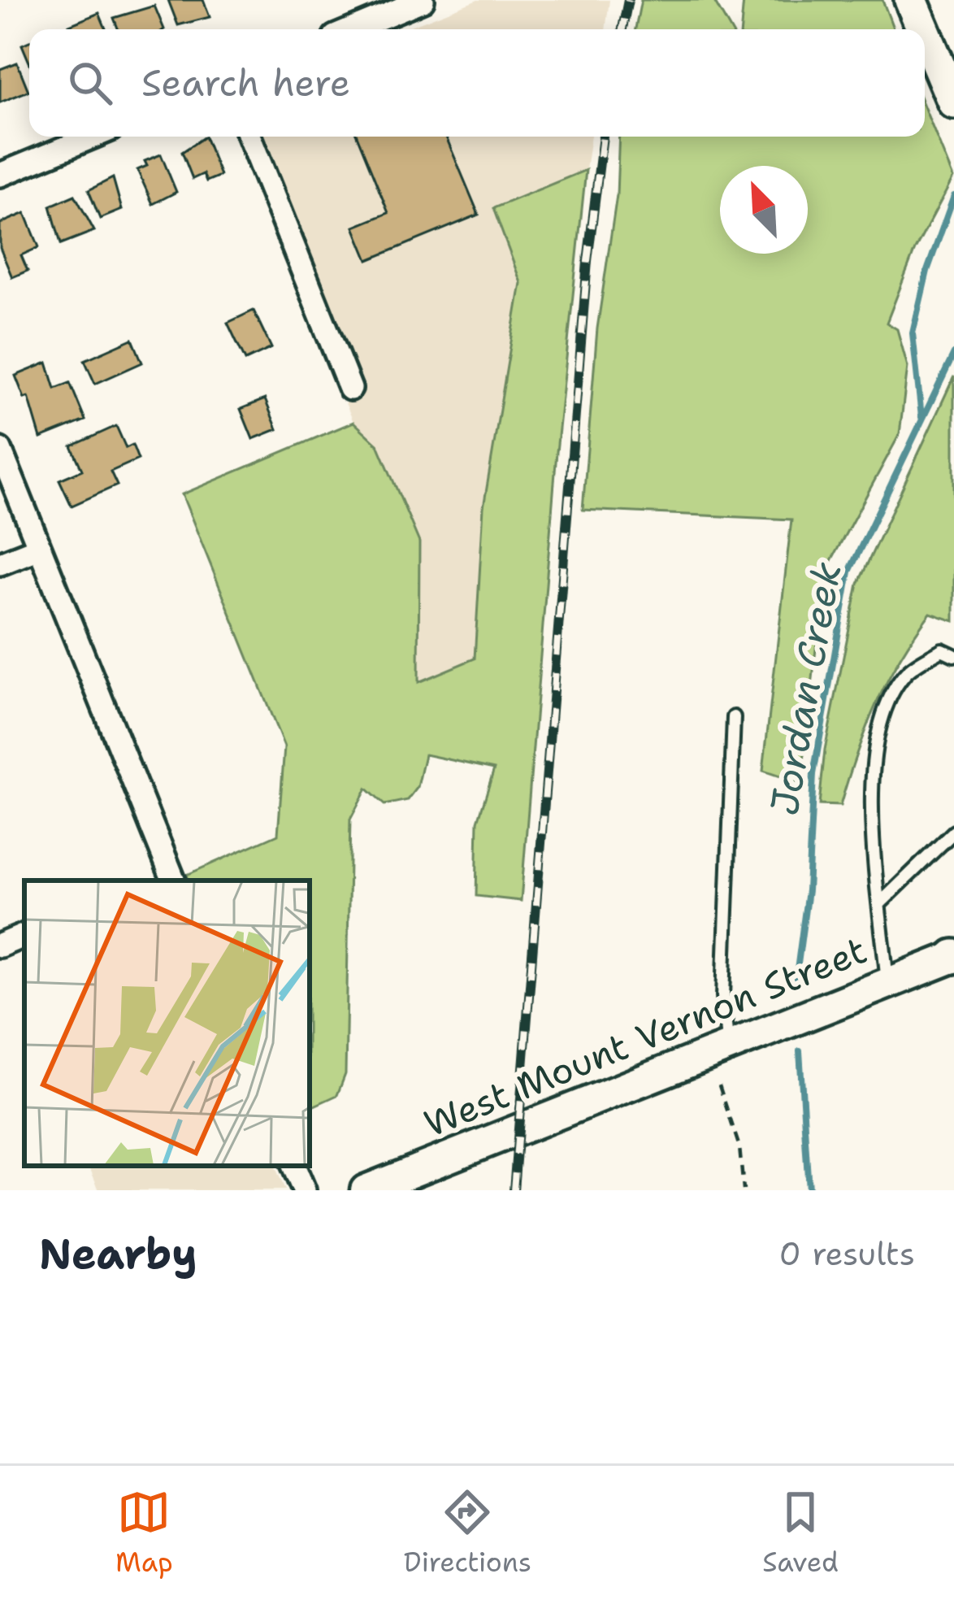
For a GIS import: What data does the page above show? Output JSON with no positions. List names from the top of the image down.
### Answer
{
  "streets": {
    "street": ["West Mount Vernon Street"]
  },
  "water": ["Jordan Creek"],
  "north": "top left",
  "page": {
    "search": "Search here",
    "heading": ["Nearby", "0 results"],
    "nav": ["Map", "Directions", "Saved"]
  }
}
